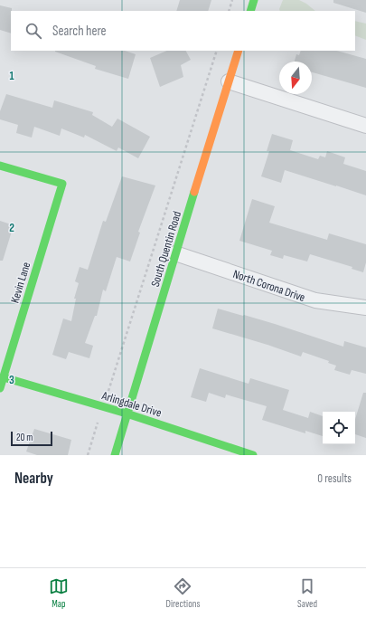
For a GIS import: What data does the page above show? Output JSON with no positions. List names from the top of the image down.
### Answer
{
  "streets": {
    "street": [
      "South Quentin Road",
      "Kevin Lane",
      "North Corona Drive",
      "Arlingdale Drive"
    ]
  },
  "crossings": [
    ["South Quentin Road", "North Corona Drive"],
    ["South Quentin Road", "Arlingdale Drive"],
    ["Kevin Lane", "Arlingdale Drive"]
  ],
  "scale_bar": "20 m",
  "north": "bottom",
  "page": {
    "search": "Search here",
    "scale": "20 m",
    "heading": ["Nearby", "0 results"],
    "nav": ["Map", "Directions", "Saved"]
  },
  "grid": {
    "rows": ["1", "2", "3"]
  }
}
